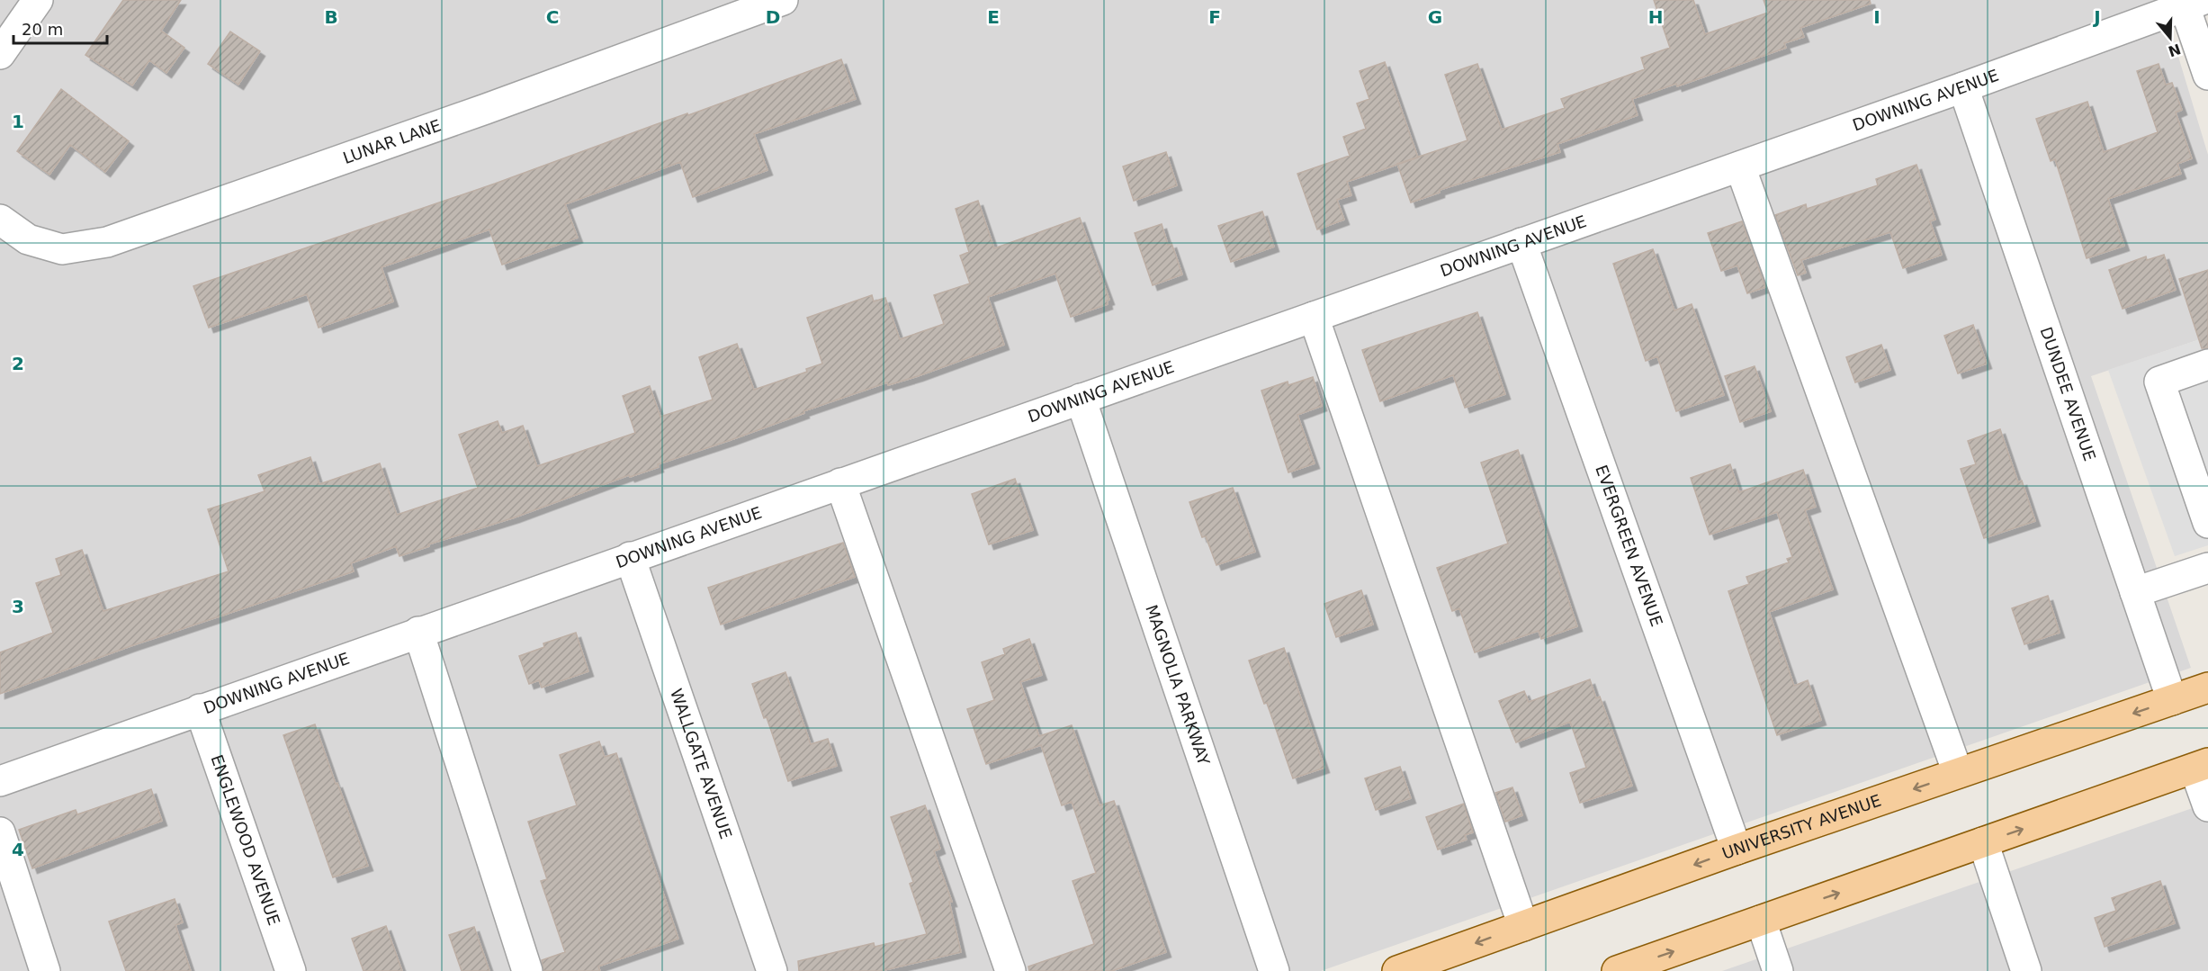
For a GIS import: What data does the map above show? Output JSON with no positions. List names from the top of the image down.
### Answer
{
  "streets": {
    "main road": ["UNIVERSITY AVENUE"],
    "street": [
      "DOWNING AVENUE",
      "LUNAR LANE",
      "DUNDEE AVENUE",
      "EVERGREEN AVENUE",
      "MAGNOLIA PARKWAY",
      "WALLGATE AVENUE",
      "ENGLEWOOD AVENUE"
    ]
  },
  "crossings": [
    ["DOWNING AVENUE", "DUNDEE AVENUE"],
    ["DOWNING AVENUE", "EVERGREEN AVENUE"],
    ["DOWNING AVENUE", "MAGNOLIA PARKWAY"],
    ["DOWNING AVENUE", "WALLGATE AVENUE"],
    ["DOWNING AVENUE", "ENGLEWOOD AVENUE"],
    ["DUNDEE AVENUE", "UNIVERSITY AVENUE"],
    ["EVERGREEN AVENUE", "UNIVERSITY AVENUE"]
  ],
  "scale_bar": "20 m",
  "north": "bottom",
  "grid": {
    "columns": [
      "B",
      "C",
      "D",
      "E",
      "F",
      "G",
      "H",
      "I",
      "J"
    ],
    "rows": [
      "1",
      "2",
      "3",
      "4"
    ]
  }
}
